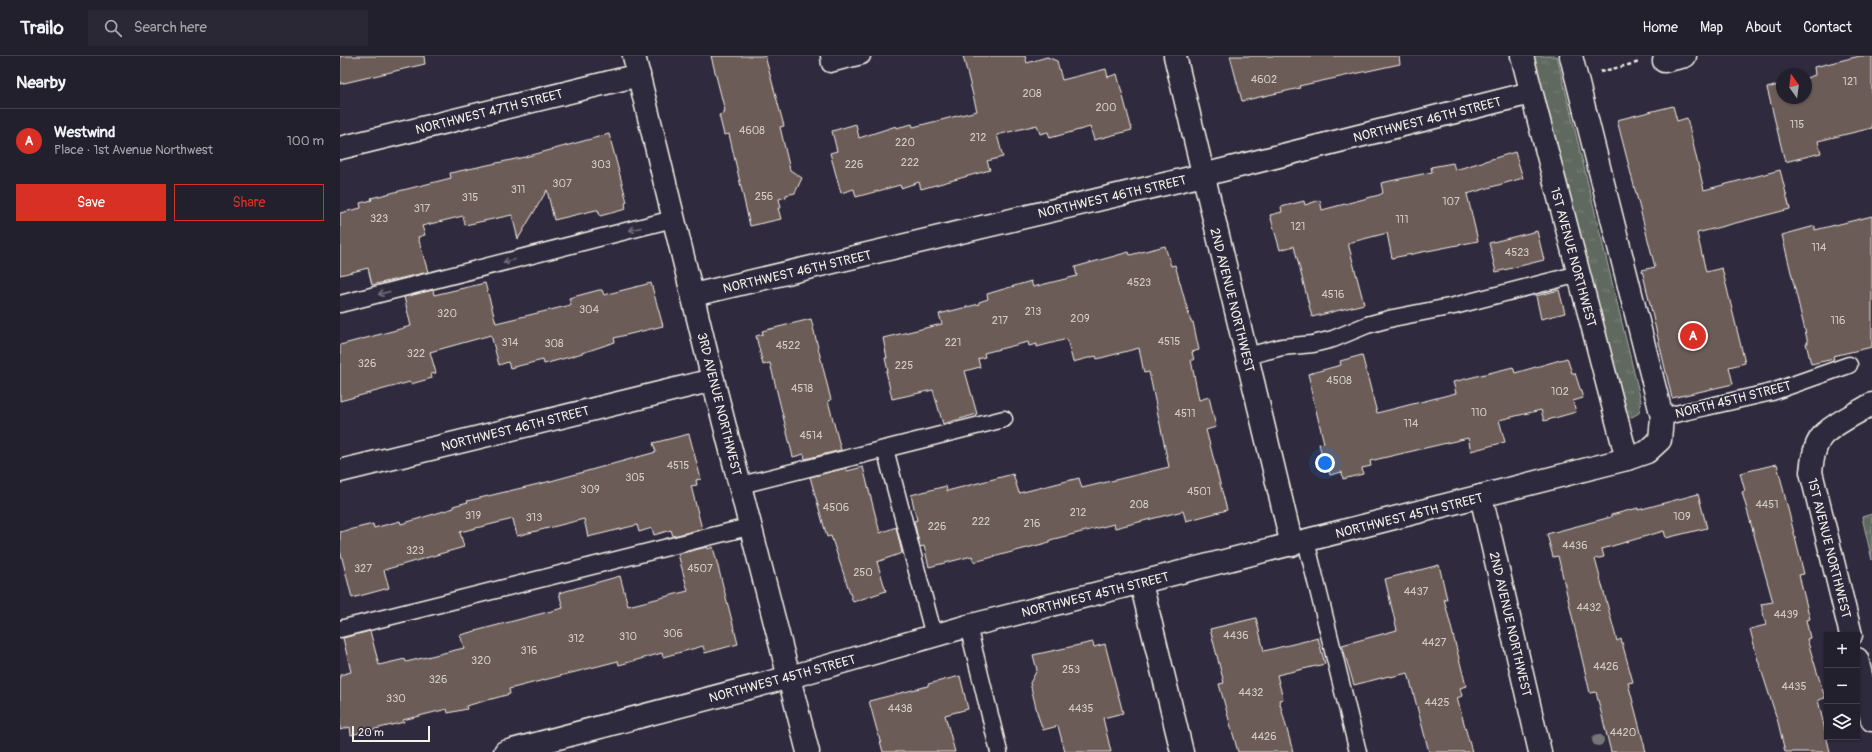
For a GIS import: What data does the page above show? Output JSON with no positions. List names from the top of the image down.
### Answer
{
  "streets": {
    "street": [
      "NORTHWEST 47TH STREET",
      "NORTHWEST 46TH STREET",
      "1ST AVENUE NORTHWEST",
      "2ND AVENUE NORTHWEST",
      "3RD AVENUE NORTHWEST",
      "NORTHWEST 45TH STREET"
    ],
    "lane": ["NORTH 45TH STREET"]
  },
  "crossings": [
    ["NORTHWEST 47TH STREET", "3RD AVENUE NORTHWEST"],
    ["NORTHWEST 46TH STREET", "1ST AVENUE NORTHWEST"],
    ["NORTHWEST 46TH STREET", "2ND AVENUE NORTHWEST"],
    ["NORTHWEST 46TH STREET", "3RD AVENUE NORTHWEST"],
    ["1ST AVENUE NORTHWEST", "NORTHWEST 45TH STREET"],
    ["2ND AVENUE NORTHWEST", "NORTHWEST 45TH STREET"],
    ["NORTH 45TH STREET", "NORTHWEST 45TH STREET"],
    ["3RD AVENUE NORTHWEST", "NORTHWEST 45TH STREET"]
  ],
  "house_numbers": [
    "4602",
    "121",
    "208",
    "200",
    "115",
    "4608",
    "212",
    "220",
    "222",
    "303",
    "226",
    "307",
    "311",
    "256",
    "315",
    "107",
    "317",
    "323",
    "111",
    "121",
    "114",
    "4523",
    "4523",
    "4516",
    "304",
    "213",
    "320",
    "209",
    "217",
    "116",
    "4515",
    "314",
    "221",
    "308",
    "4522",
    "322",
    "326",
    "225",
    "4508",
    "4518",
    "102",
    "110",
    "4511",
    "114",
    "4514",
    "4515",
    "305",
    "309",
    "4501",
    "208",
    "4451",
    "4506",
    "212",
    "319",
    "109",
    "313",
    "222",
    "216",
    "226",
    "4436",
    "323",
    "327",
    "4507",
    "250",
    "4437",
    "4432",
    "4439",
    "306",
    "4436",
    "310",
    "312",
    "4427",
    "316",
    "320",
    "4426",
    "253",
    "326",
    "4435",
    "4432",
    "330",
    "4425",
    "4438",
    "4435",
    "4420",
    "4426"
  ],
  "scale_bar": "20 m",
  "north": "top",
  "page": {
    "header": "Trailo",
    "search": "Search here",
    "nav": [
      "Home",
      "Map",
      "About",
      "Contact"
    ],
    "heading": "Nearby",
    "list": [
      {
        "mark": "A",
        "name": "Westwind",
        "note": "Place · 1st Avenue Northwest",
        "value": "100 m"
      }
    ],
    "buttons": ["Save", "Share"],
    "pins": "A",
    "map_buttons": ["+", "−"],
    "scale": "20 m"
  }
}
